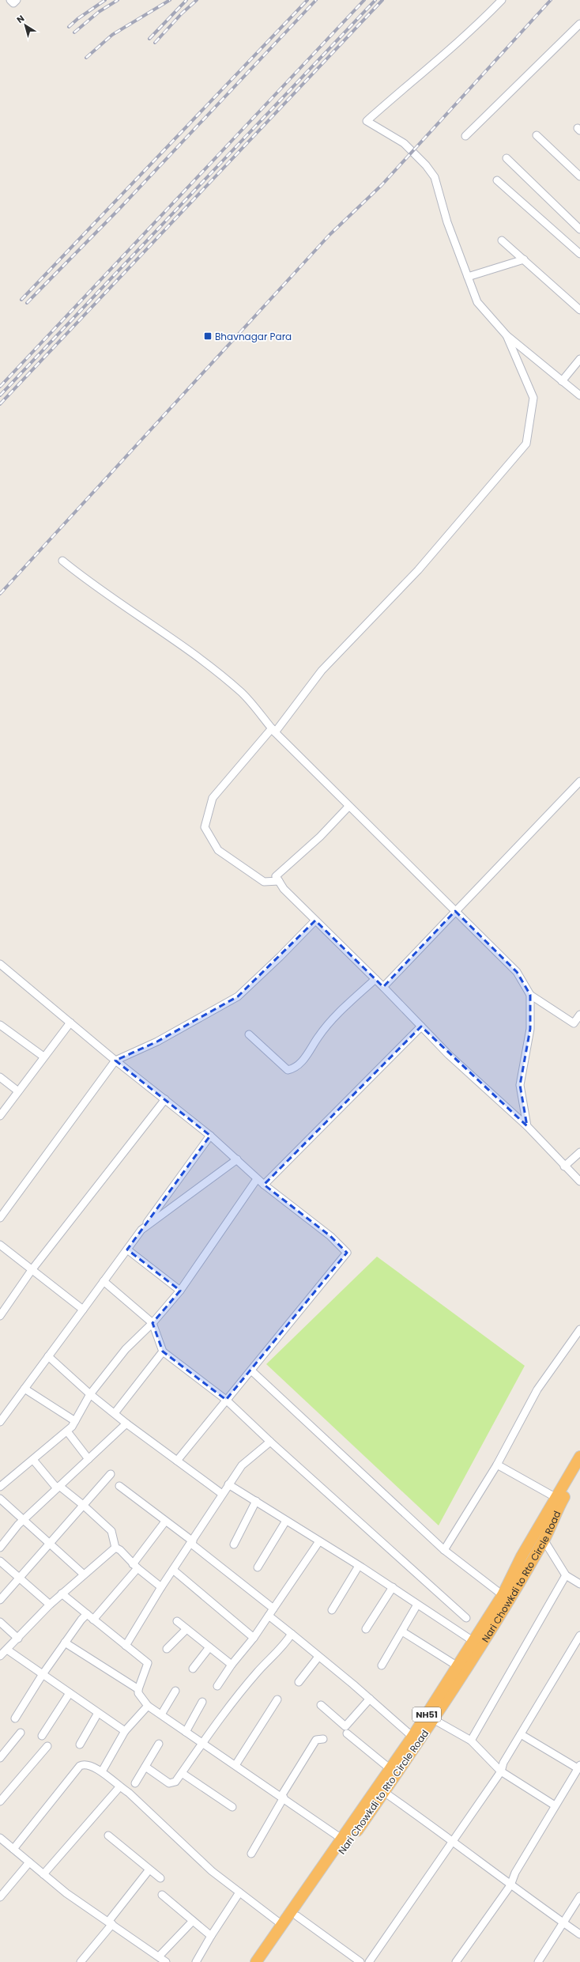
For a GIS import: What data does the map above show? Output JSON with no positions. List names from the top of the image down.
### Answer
{
  "streets": {
    "highway": ["Nari Chowkdi to Rto Circle Road", "NH51"]
  },
  "crossings": [
    ["Nari Chowkdi to Rto Circle Road", "NH51"]
  ],
  "places": {
    "transit": ["Bhavnagar Para"]
  },
  "north": "top left"
}
